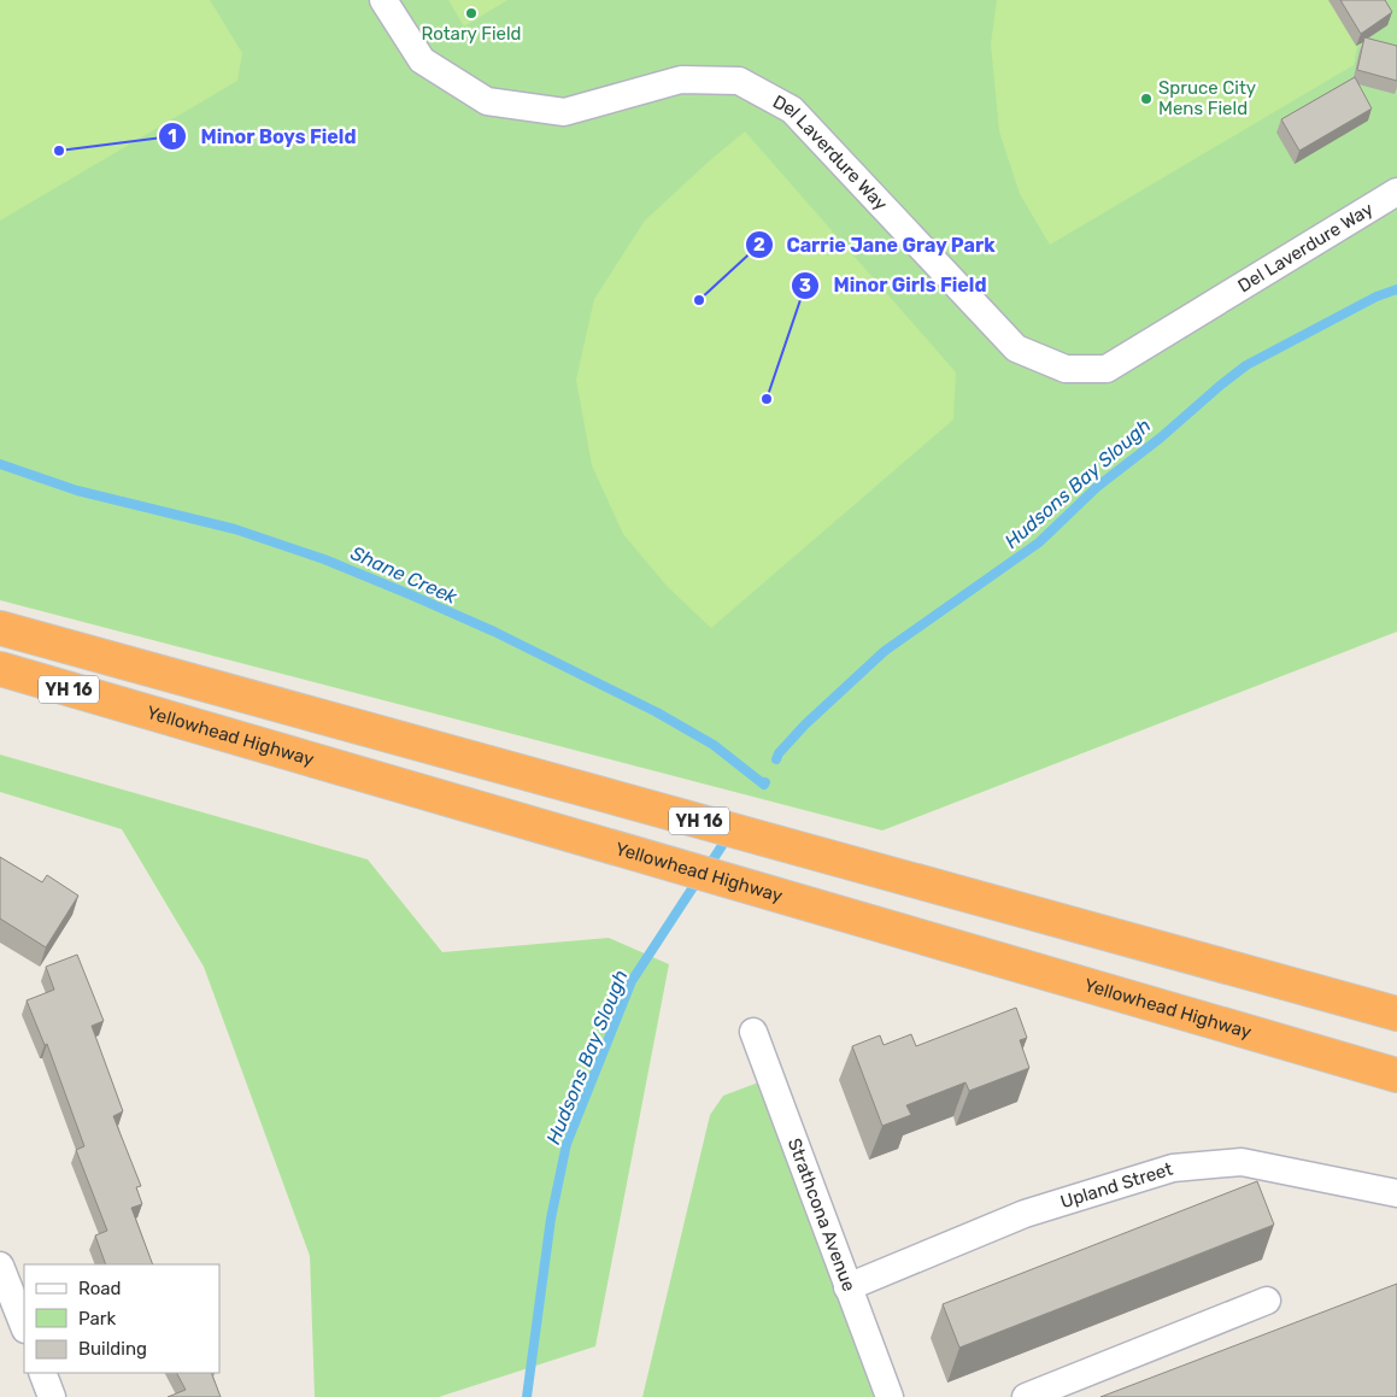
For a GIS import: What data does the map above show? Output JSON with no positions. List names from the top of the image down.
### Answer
{
  "streets": {
    "highway": ["YH 16", "Yellowhead Highway"],
    "street": ["Del Laverdure Way", "Upland Street", "Strathcona Avenue"]
  },
  "crossings": [
    ["Upland Street", "Strathcona Avenue"]
  ],
  "water": ["Hudsons Bay Slough", "Shane Creek"],
  "places": [
    "Rotary Field",
    "Spruce City Mens Field",
    "Minor Boys Field",
    "Carrie Jane Gray Park",
    "Minor Girls Field"
  ],
  "legend": ["Road", "Park", "Building"]
}
